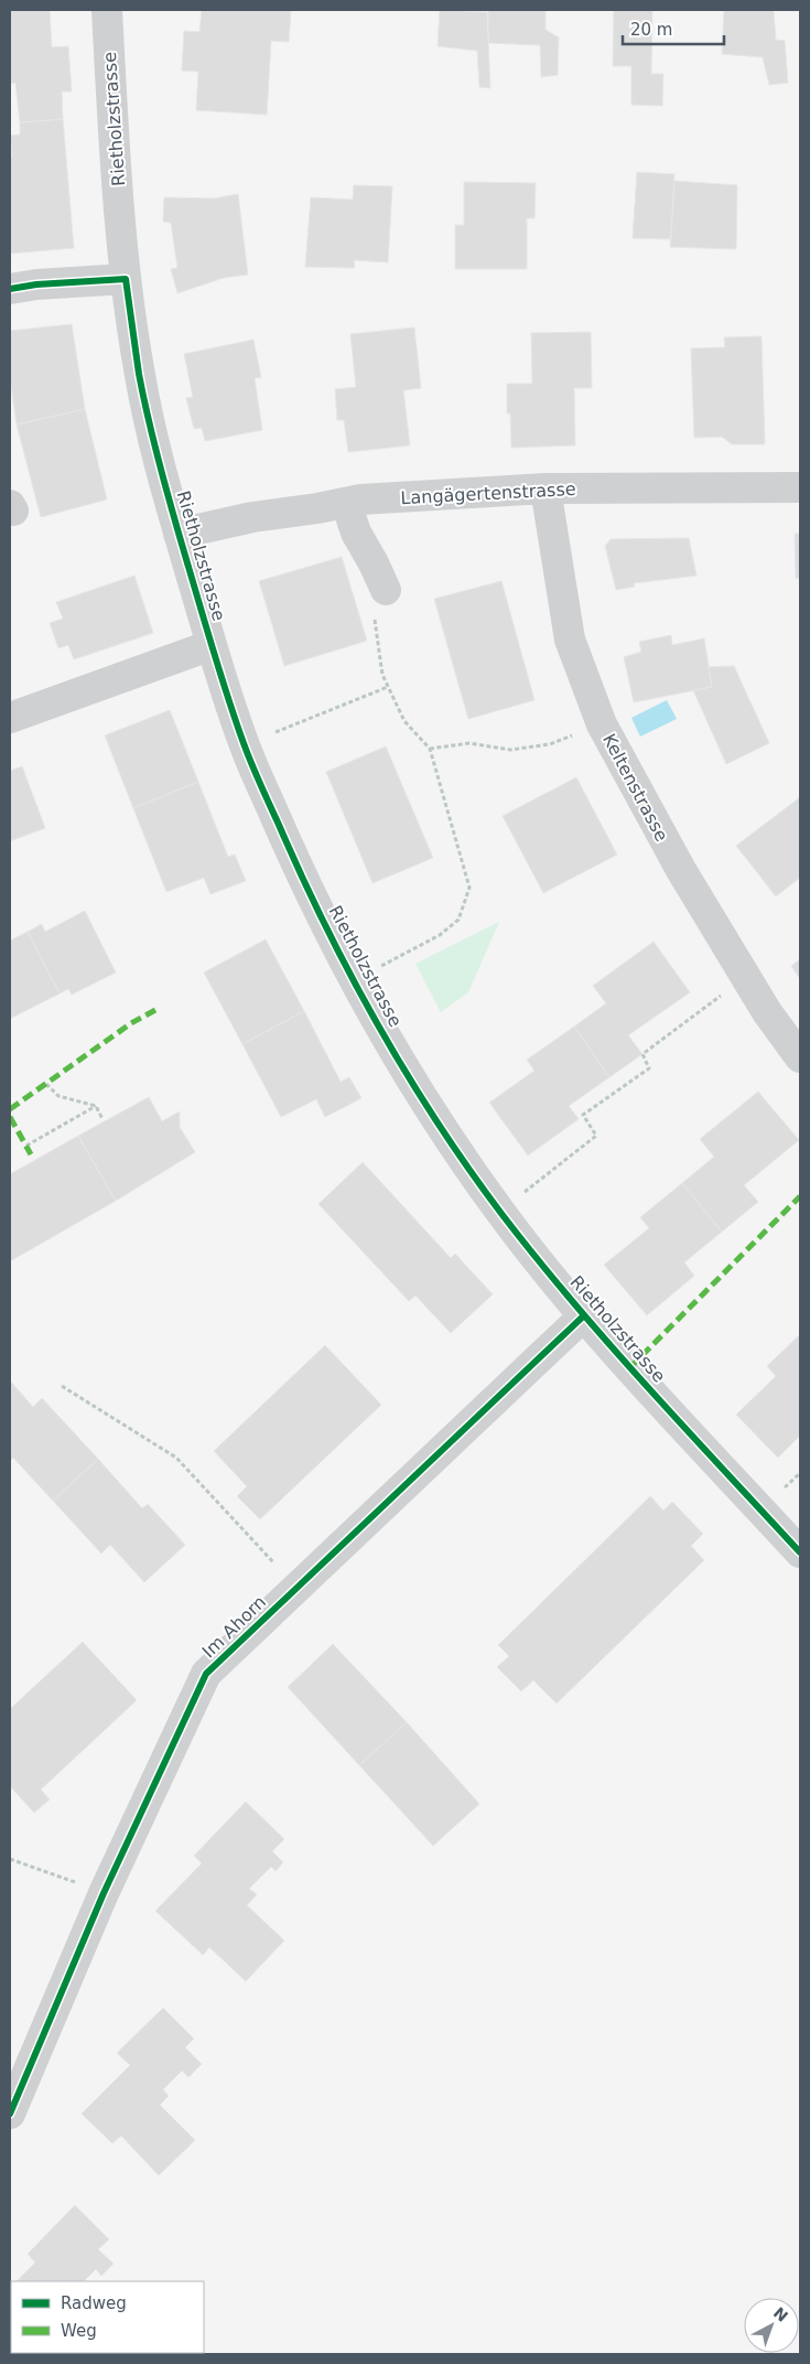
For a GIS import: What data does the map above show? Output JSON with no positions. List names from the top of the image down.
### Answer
{
  "streets": {
    "street": [
      "Rietholzstrasse",
      "Langägertenstrasse",
      "Keltenstrasse",
      "Im Ahorn"
    ]
  },
  "crossings": [
    ["Rietholzstrasse", "Langägertenstrasse"],
    ["Rietholzstrasse", "Im Ahorn"],
    ["Langägertenstrasse", "Keltenstrasse"]
  ],
  "legend": ["Radweg", "Weg"],
  "scale_bar": "20 m",
  "north": "top right"
}
